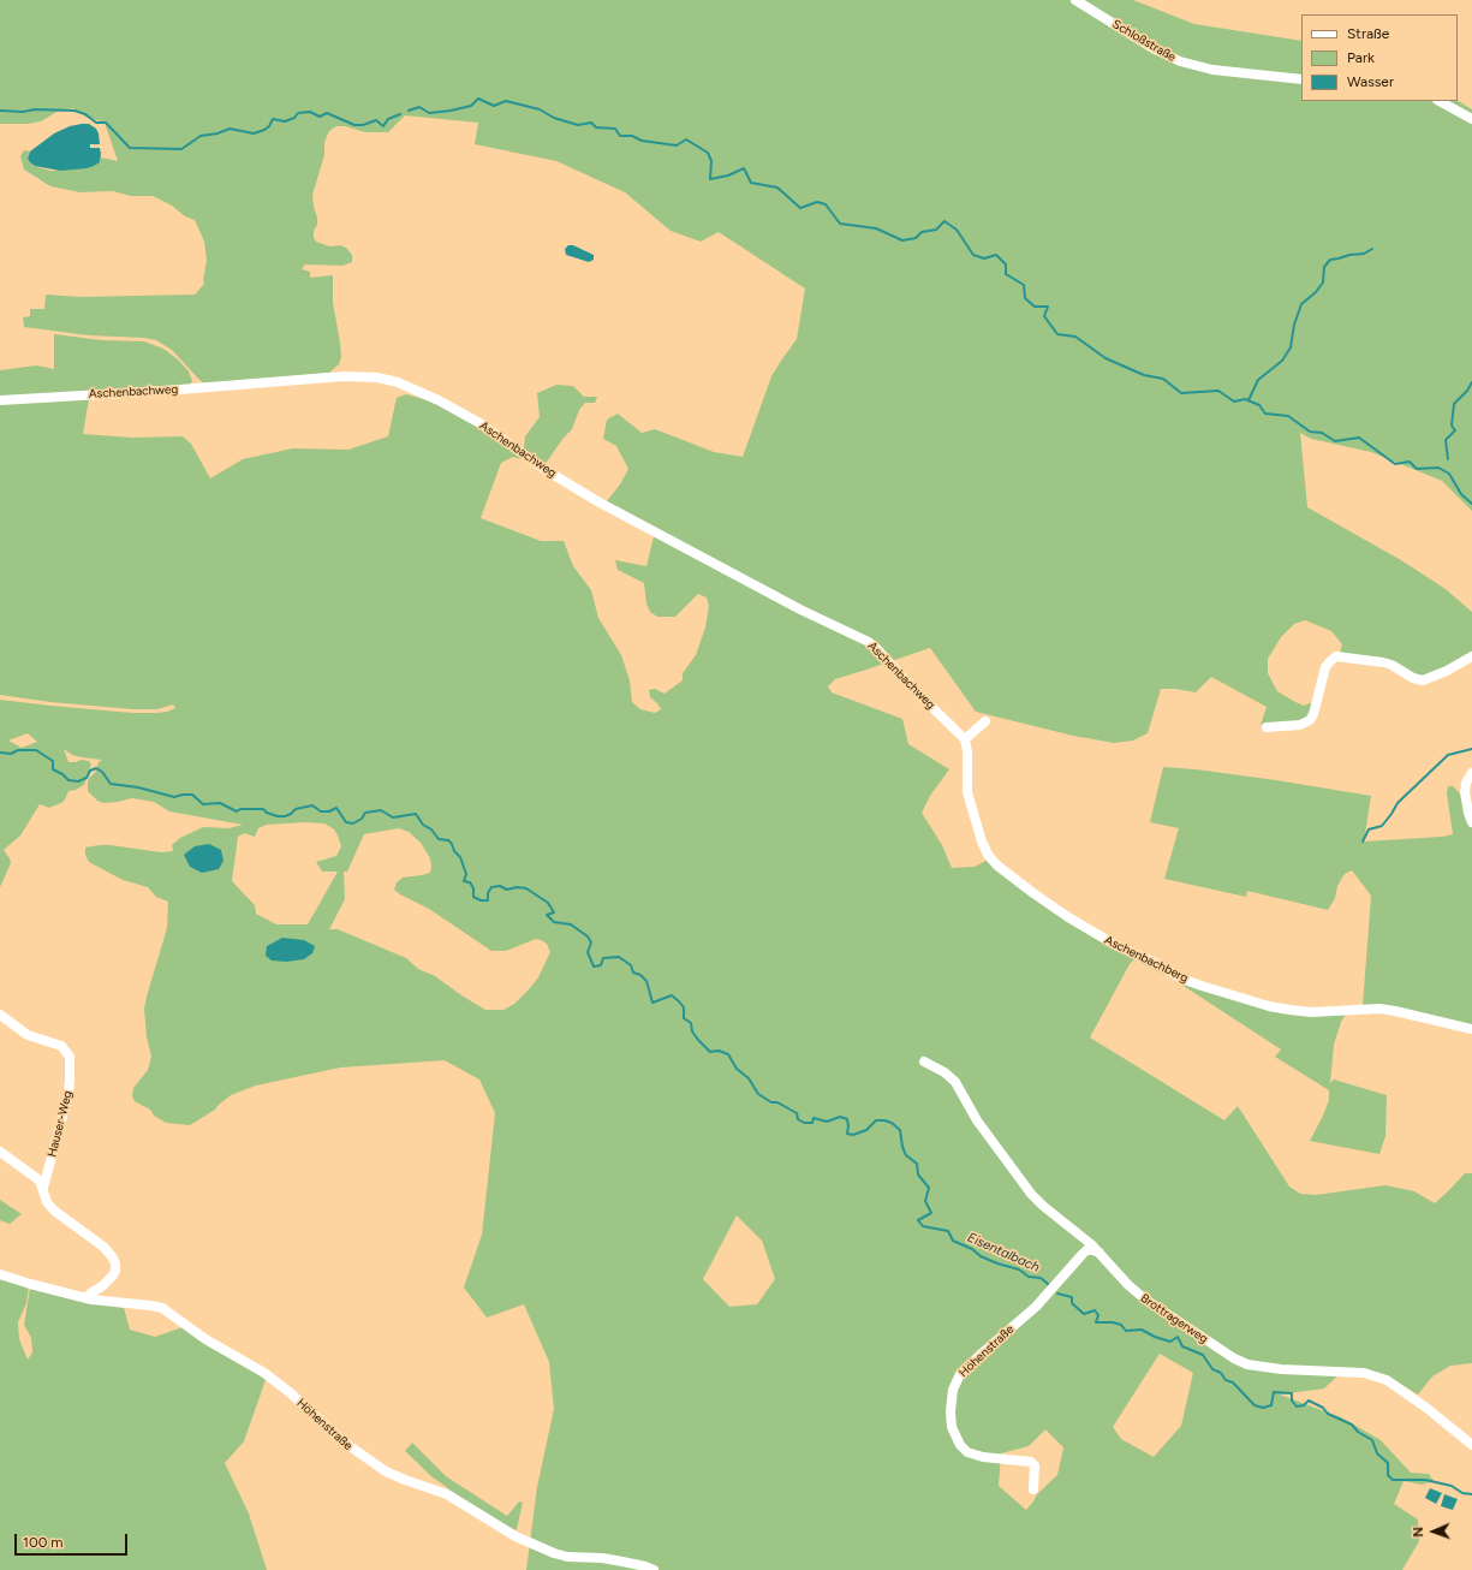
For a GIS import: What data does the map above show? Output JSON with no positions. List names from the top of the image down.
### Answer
{
  "streets": {
    "street": [
      "Schloßstraße",
      "Aschenbachweg",
      "Aschenbachberg",
      "Hauser-Weg",
      "Brottragerweg",
      "Höhenstraße"
    ]
  },
  "crossings": [
    ["Aschenbachweg", "Aschenbachberg"],
    ["Brottragerweg", "Höhenstraße"]
  ],
  "water": ["Eisentalbach"],
  "legend": ["Straße", "Park", "Wasser"],
  "scale_bar": "100 m",
  "north": "left"
}
